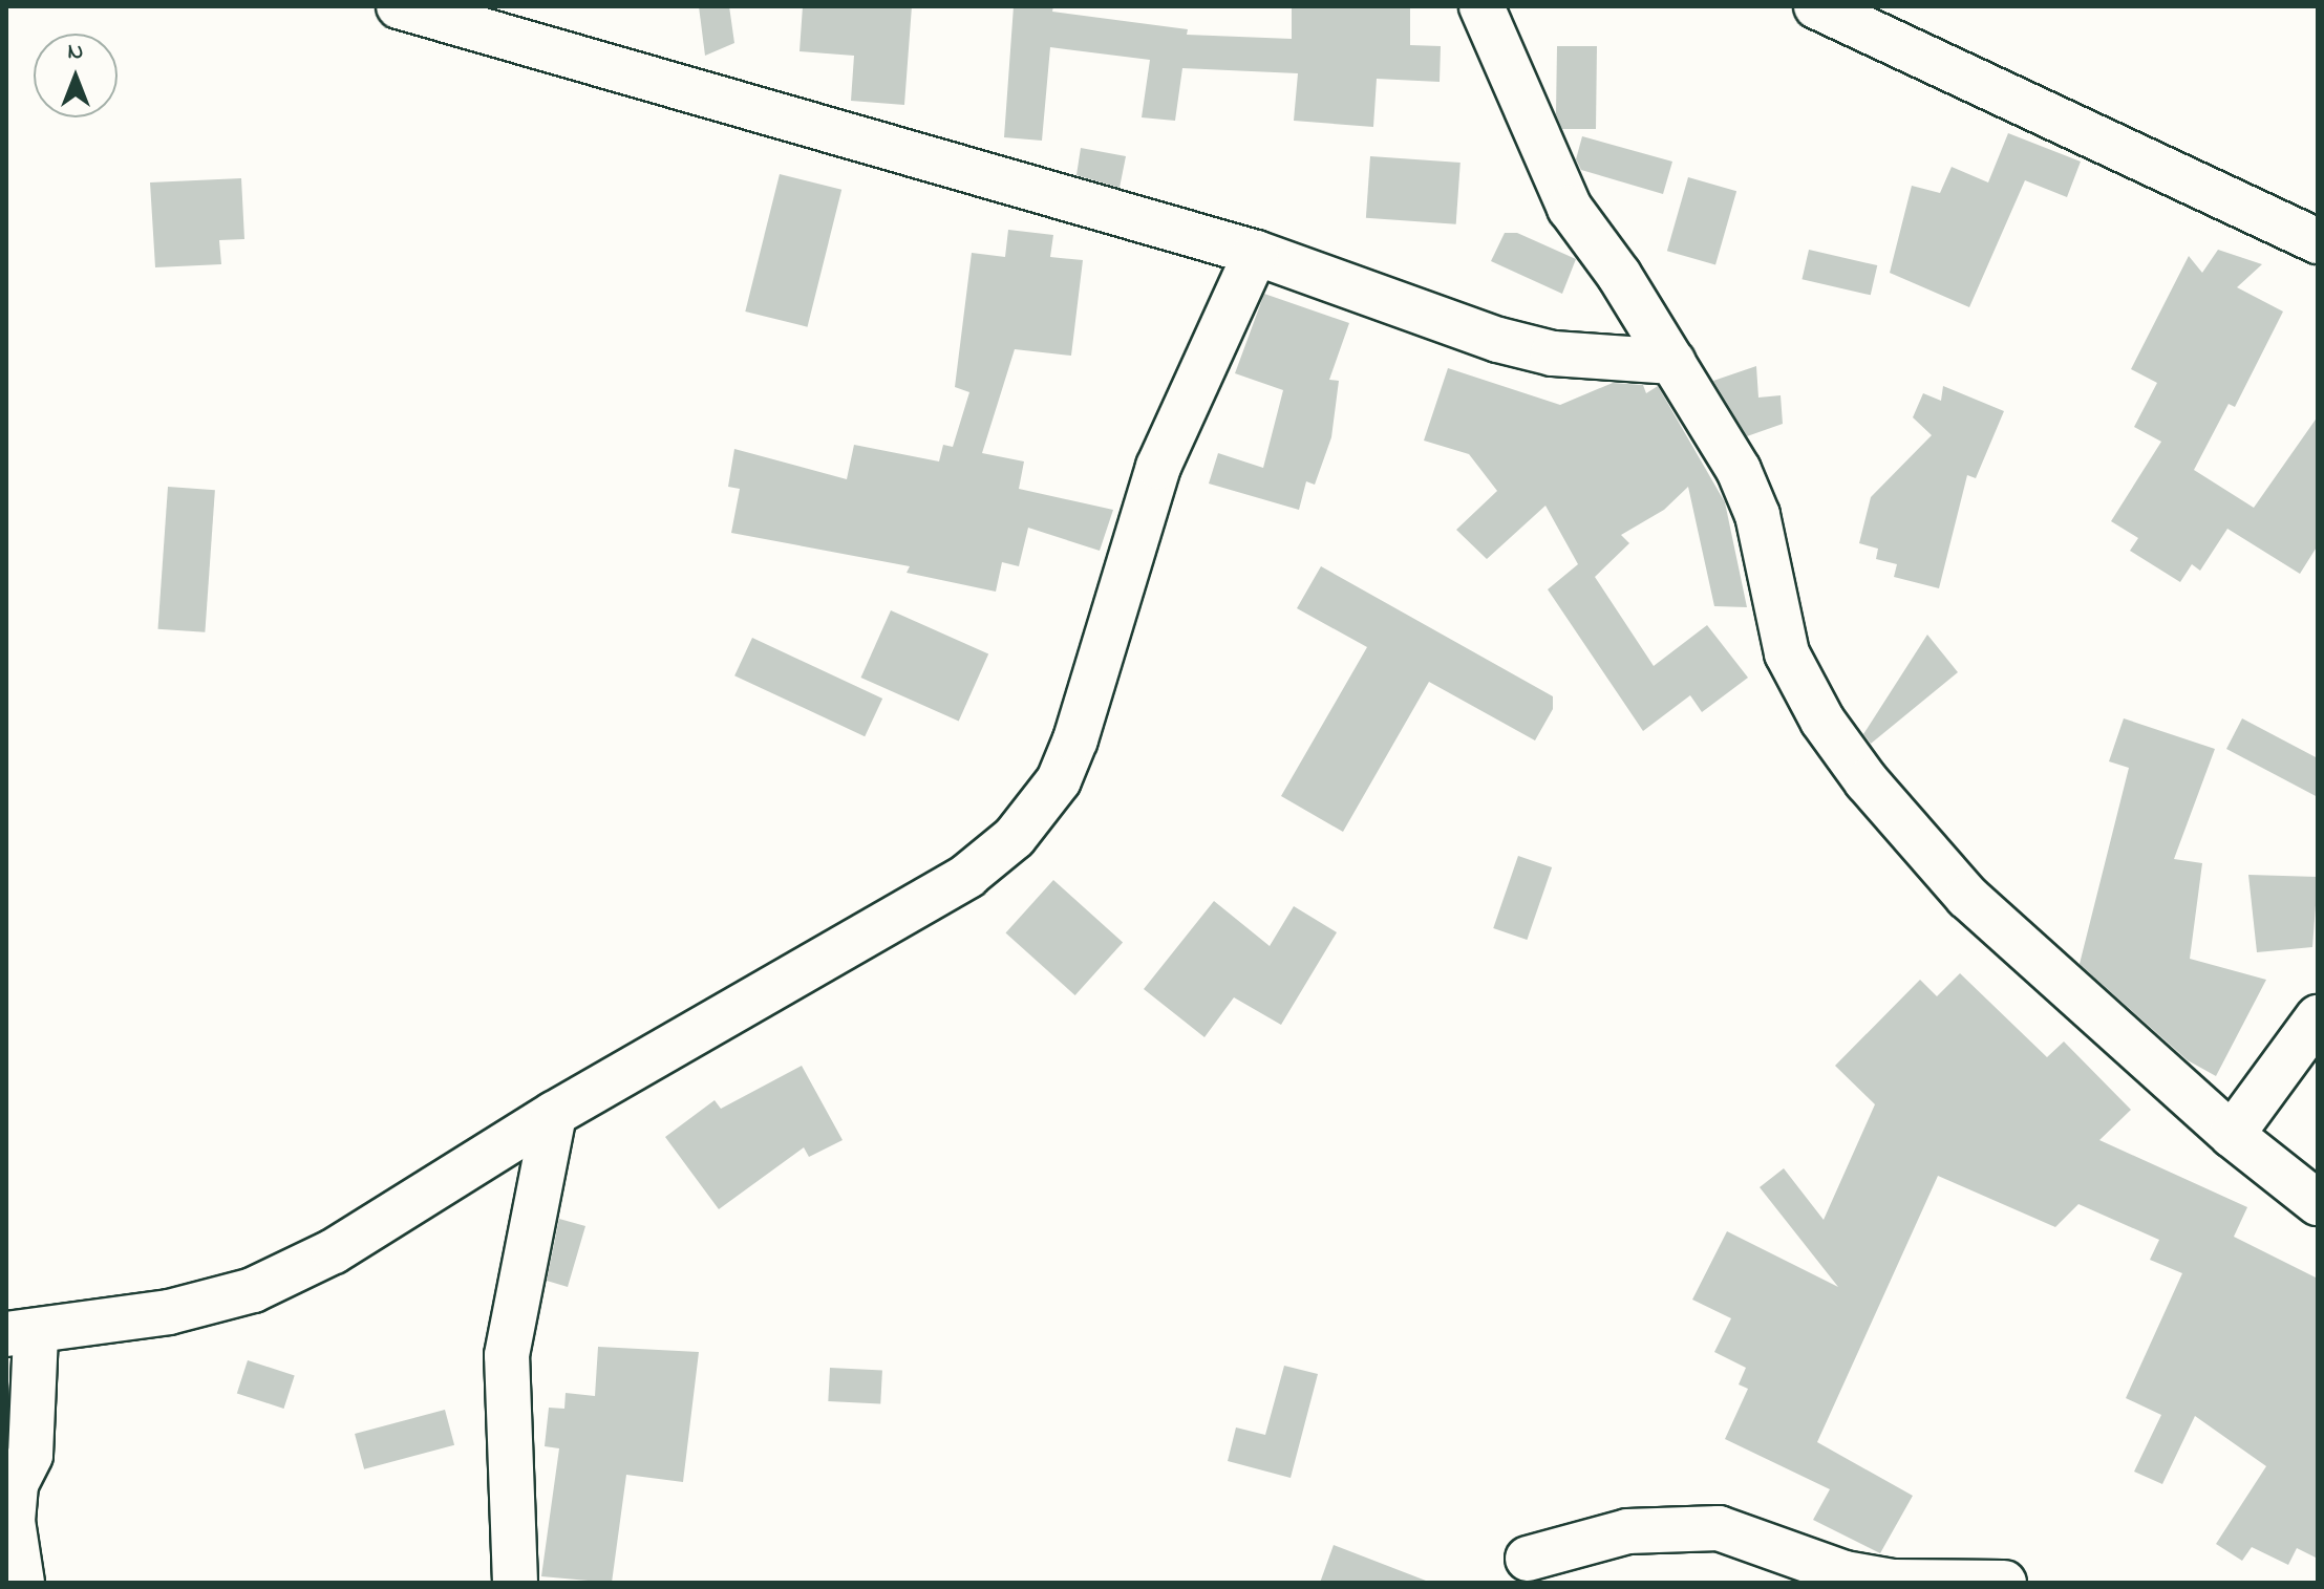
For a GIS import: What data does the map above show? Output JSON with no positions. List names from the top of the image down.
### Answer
{
  "north": "top"
}
